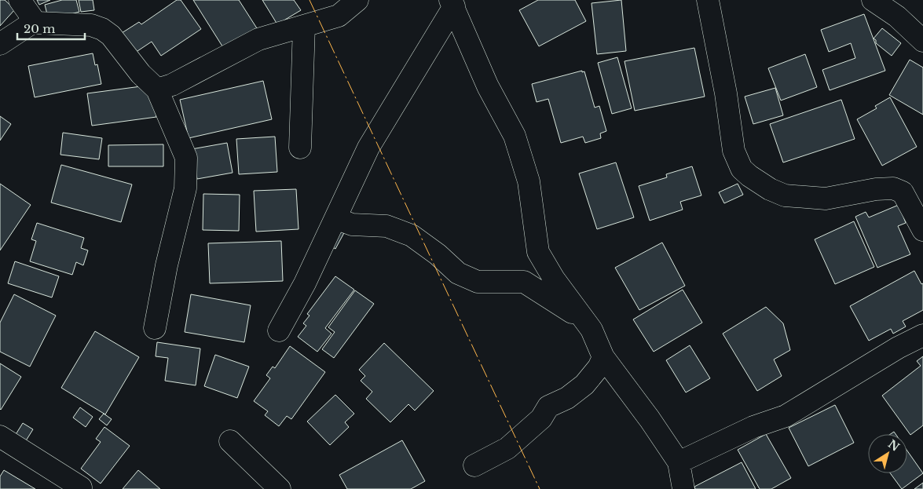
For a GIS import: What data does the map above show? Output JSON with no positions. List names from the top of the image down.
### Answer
{
  "scale_bar": "20 m",
  "north": "top right"
}
